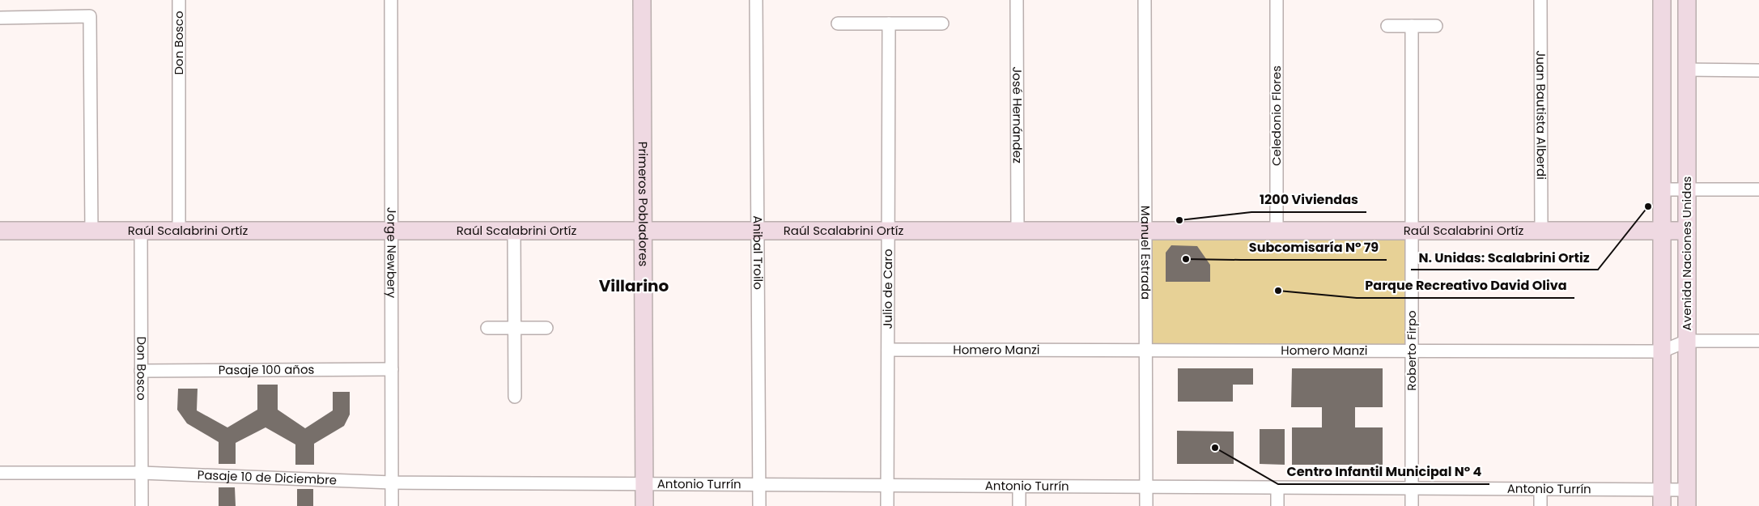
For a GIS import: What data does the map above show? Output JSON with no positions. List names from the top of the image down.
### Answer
{
  "streets": {
    "street": [
      "Don Bosco",
      "José Hernández",
      "Celedonio Flores",
      "Juan Bautista Alberdi",
      "Primeros Pobladores",
      "Raúl Scalabrini Ortíz",
      "Jorge Newbery",
      "Anibal Troilo",
      "Manuel Estrada",
      "Avenida Naciones Unidas",
      "Julio de Caro",
      "Homero Manzi",
      "Roberto Firpo",
      "Pasaje 100 años",
      "Pasaje 10 de Diciembre",
      "Antonio Turrín"
    ]
  },
  "crossings": [
    ["Don Bosco", "Raúl Scalabrini Ortíz"],
    ["Don Bosco", "Pasaje 100 años"],
    ["Don Bosco", "Pasaje 10 de Diciembre"],
    ["José Hernández", "Raúl Scalabrini Ortíz"],
    ["Celedonio Flores", "Raúl Scalabrini Ortíz"],
    ["Juan Bautista Alberdi", "Raúl Scalabrini Ortíz"],
    ["Primeros Pobladores", "Raúl Scalabrini Ortíz"],
    ["Primeros Pobladores", "Antonio Turrín"],
    ["Raúl Scalabrini Ortíz", "Jorge Newbery"],
    ["Raúl Scalabrini Ortíz", "Anibal Troilo"],
    ["Raúl Scalabrini Ortíz", "Manuel Estrada"],
    ["Raúl Scalabrini Ortíz", "Avenida Naciones Unidas"],
    ["Raúl Scalabrini Ortíz", "Julio de Caro"],
    ["Raúl Scalabrini Ortíz", "Roberto Firpo"],
    ["Jorge Newbery", "Pasaje 100 años"],
    ["Jorge Newbery", "Pasaje 10 de Diciembre"],
    ["Jorge Newbery", "Antonio Turrín"],
    ["Anibal Troilo", "Antonio Turrín"],
    ["Manuel Estrada", "Homero Manzi"],
    ["Manuel Estrada", "Antonio Turrín"],
    ["Avenida Naciones Unidas", "Homero Manzi"],
    ["Avenida Naciones Unidas", "Antonio Turrín"],
    ["Julio de Caro", "Homero Manzi"],
    ["Julio de Caro", "Antonio Turrín"],
    ["Homero Manzi", "Roberto Firpo"],
    ["Roberto Firpo", "Antonio Turrín"],
    ["Pasaje 10 de Diciembre", "Antonio Turrín"]
  ],
  "districts": ["Villarino"],
  "places": [
    "N. Unidas: Scalabrini Ortiz",
    "1200 Viviendas",
    "Subcomisaría N° 79",
    "Parque Recreativo David Oliva",
    "Centro Infantil Municipal N° 4"
  ]
}
